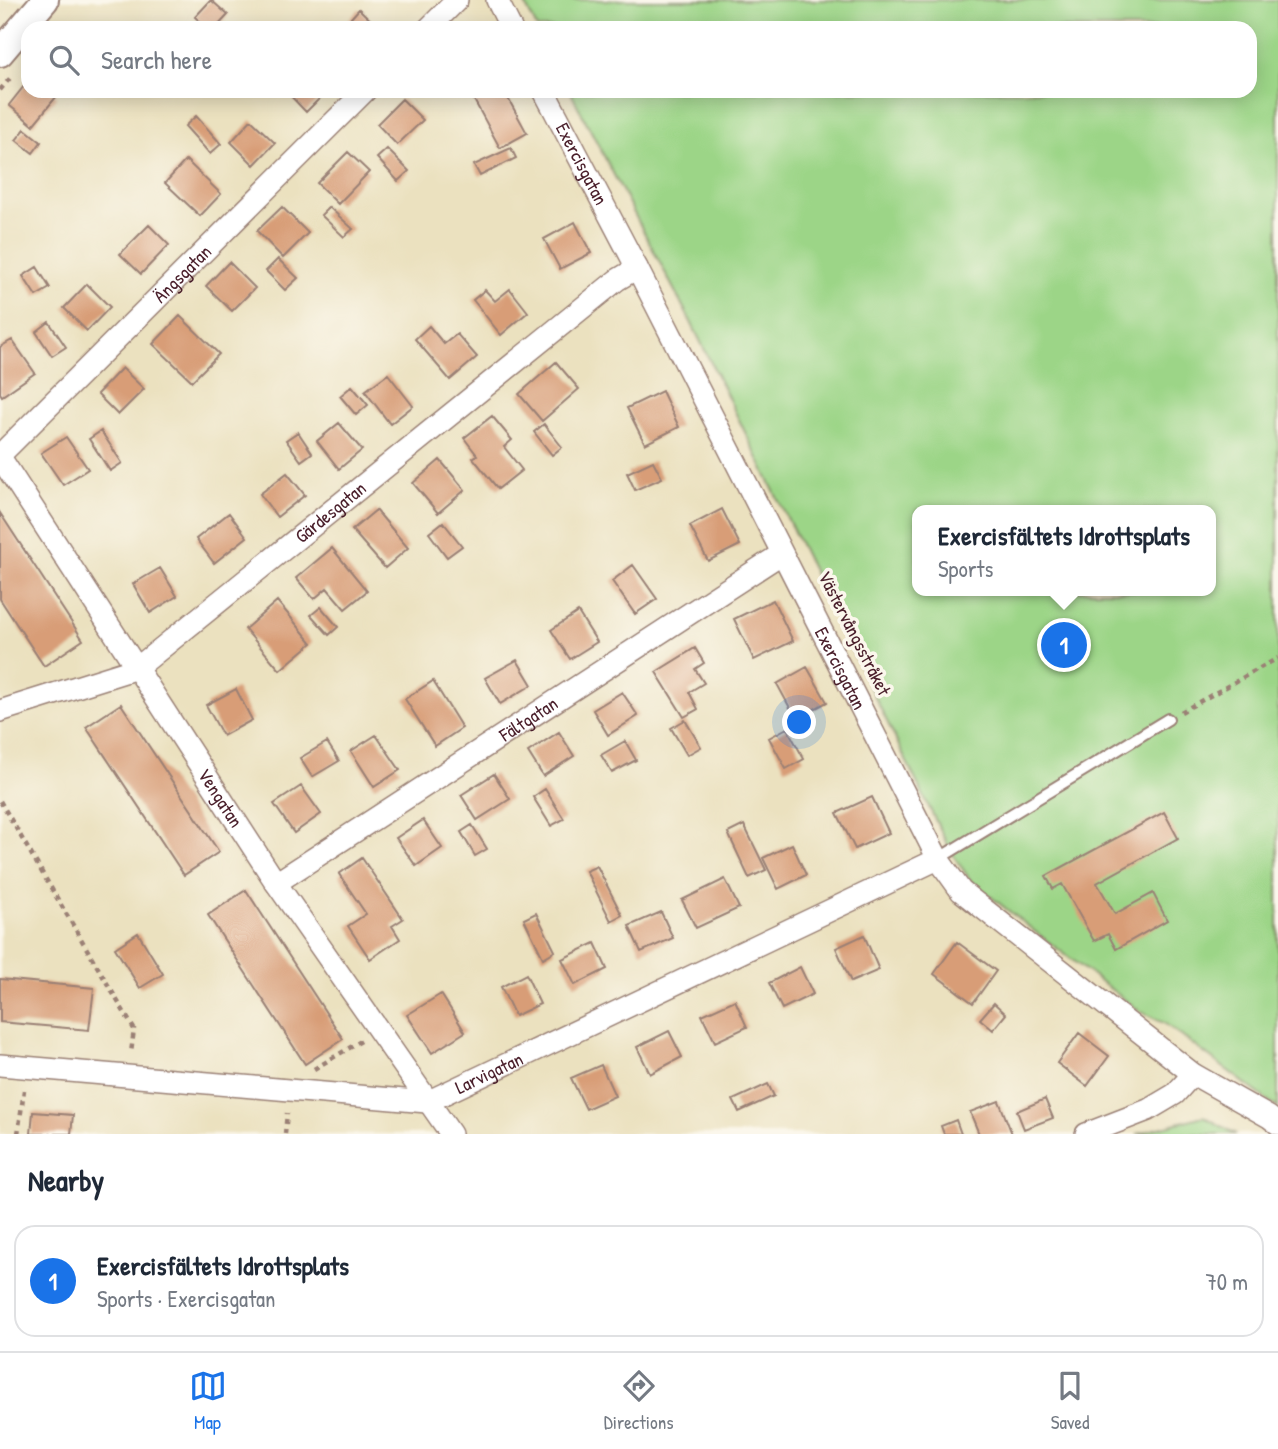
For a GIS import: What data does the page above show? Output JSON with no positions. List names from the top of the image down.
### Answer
{
  "streets": {
    "street": [
      "Exercisgatan",
      "Ängsgatan",
      "Gärdesgatan",
      "Fältgatan",
      "Vengatan",
      "Larvigatan"
    ]
  },
  "crossings": [
    ["Exercisgatan", "Gärdesgatan"],
    ["Exercisgatan", "Fältgatan"],
    ["Exercisgatan", "Larvigatan"],
    ["Ängsgatan", "Vengatan"],
    ["Gärdesgatan", "Vengatan"],
    ["Fältgatan", "Vengatan"],
    ["Vengatan", "Larvigatan"]
  ],
  "page": {
    "search": "Search here",
    "popup": ["Exercisfältets Idrottsplats", "Sports"],
    "pins": "1",
    "heading": "Nearby",
    "list": [
      {
        "mark": "1",
        "name": "Exercisfältets Idrottsplats",
        "note": "Sports · Exercisgatan",
        "value": "70 m"
      }
    ],
    "nav": ["Map", "Directions", "Saved"]
  }
}
